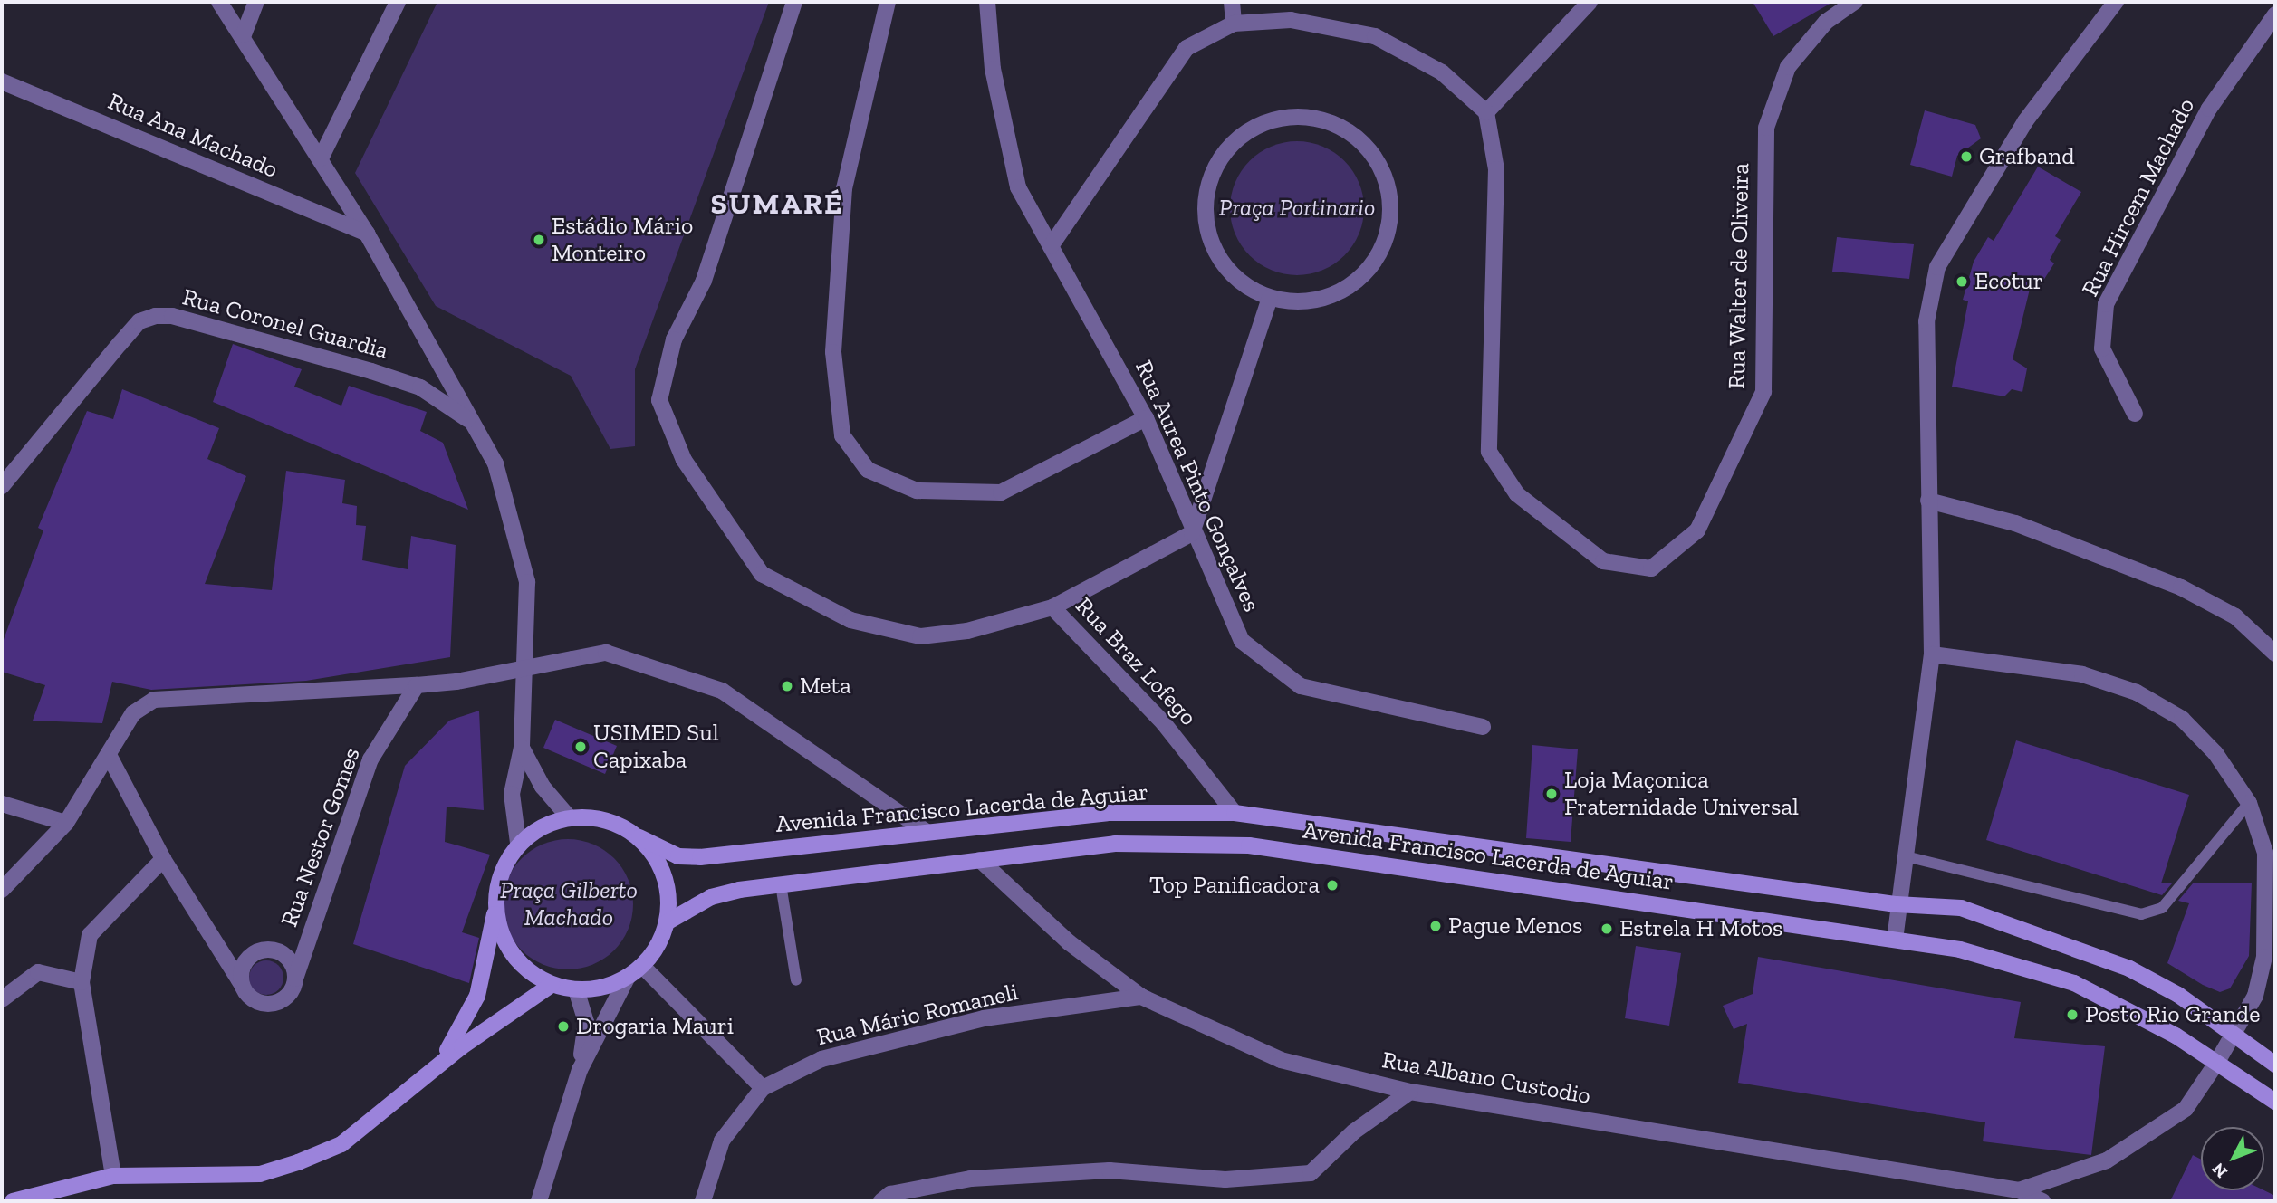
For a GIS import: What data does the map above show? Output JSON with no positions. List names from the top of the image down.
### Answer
{
  "streets": {
    "main road": ["Avenida Francisco Lacerda de Aguiar"],
    "street": [
      "Rua Ana Machado",
      "Rua Hircem Machado",
      "Rua Walter de Oliveira",
      "Rua Coronel Guardia",
      "Rua Aurea Pinto Gonçalves",
      "Rua Braz Lofego",
      "Rua Nestor Gomes",
      "Rua Mário Romaneli",
      "Rua Albano Custodio"
    ]
  },
  "crossings": [
    ["Rua Aurea Pinto Gonçalves", "Rua Braz Lofego"],
    ["Rua Braz Lofego", "Avenida Francisco Lacerda de Aguiar"],
    ["Avenida Francisco Lacerda de Aguiar", "Rua Albano Custodio"],
    ["Rua Mário Romaneli", "Rua Albano Custodio"]
  ],
  "districts": ["SUMARÉ"],
  "parks": ["Praça Portinario", "Praça Gilberto Machado"],
  "places": [
    "Grafband",
    "Estádio Mário Monteiro",
    "Ecotur",
    "Meta",
    "USIMED Sul Capixaba",
    "Loja Maçonica Fraternidade Universal",
    "Top Panificadora",
    "Pague Menos",
    "Estrela H Motos",
    "Posto Rio Grande",
    "Drogaria Mauri"
  ],
  "north": "bottom left"
}
